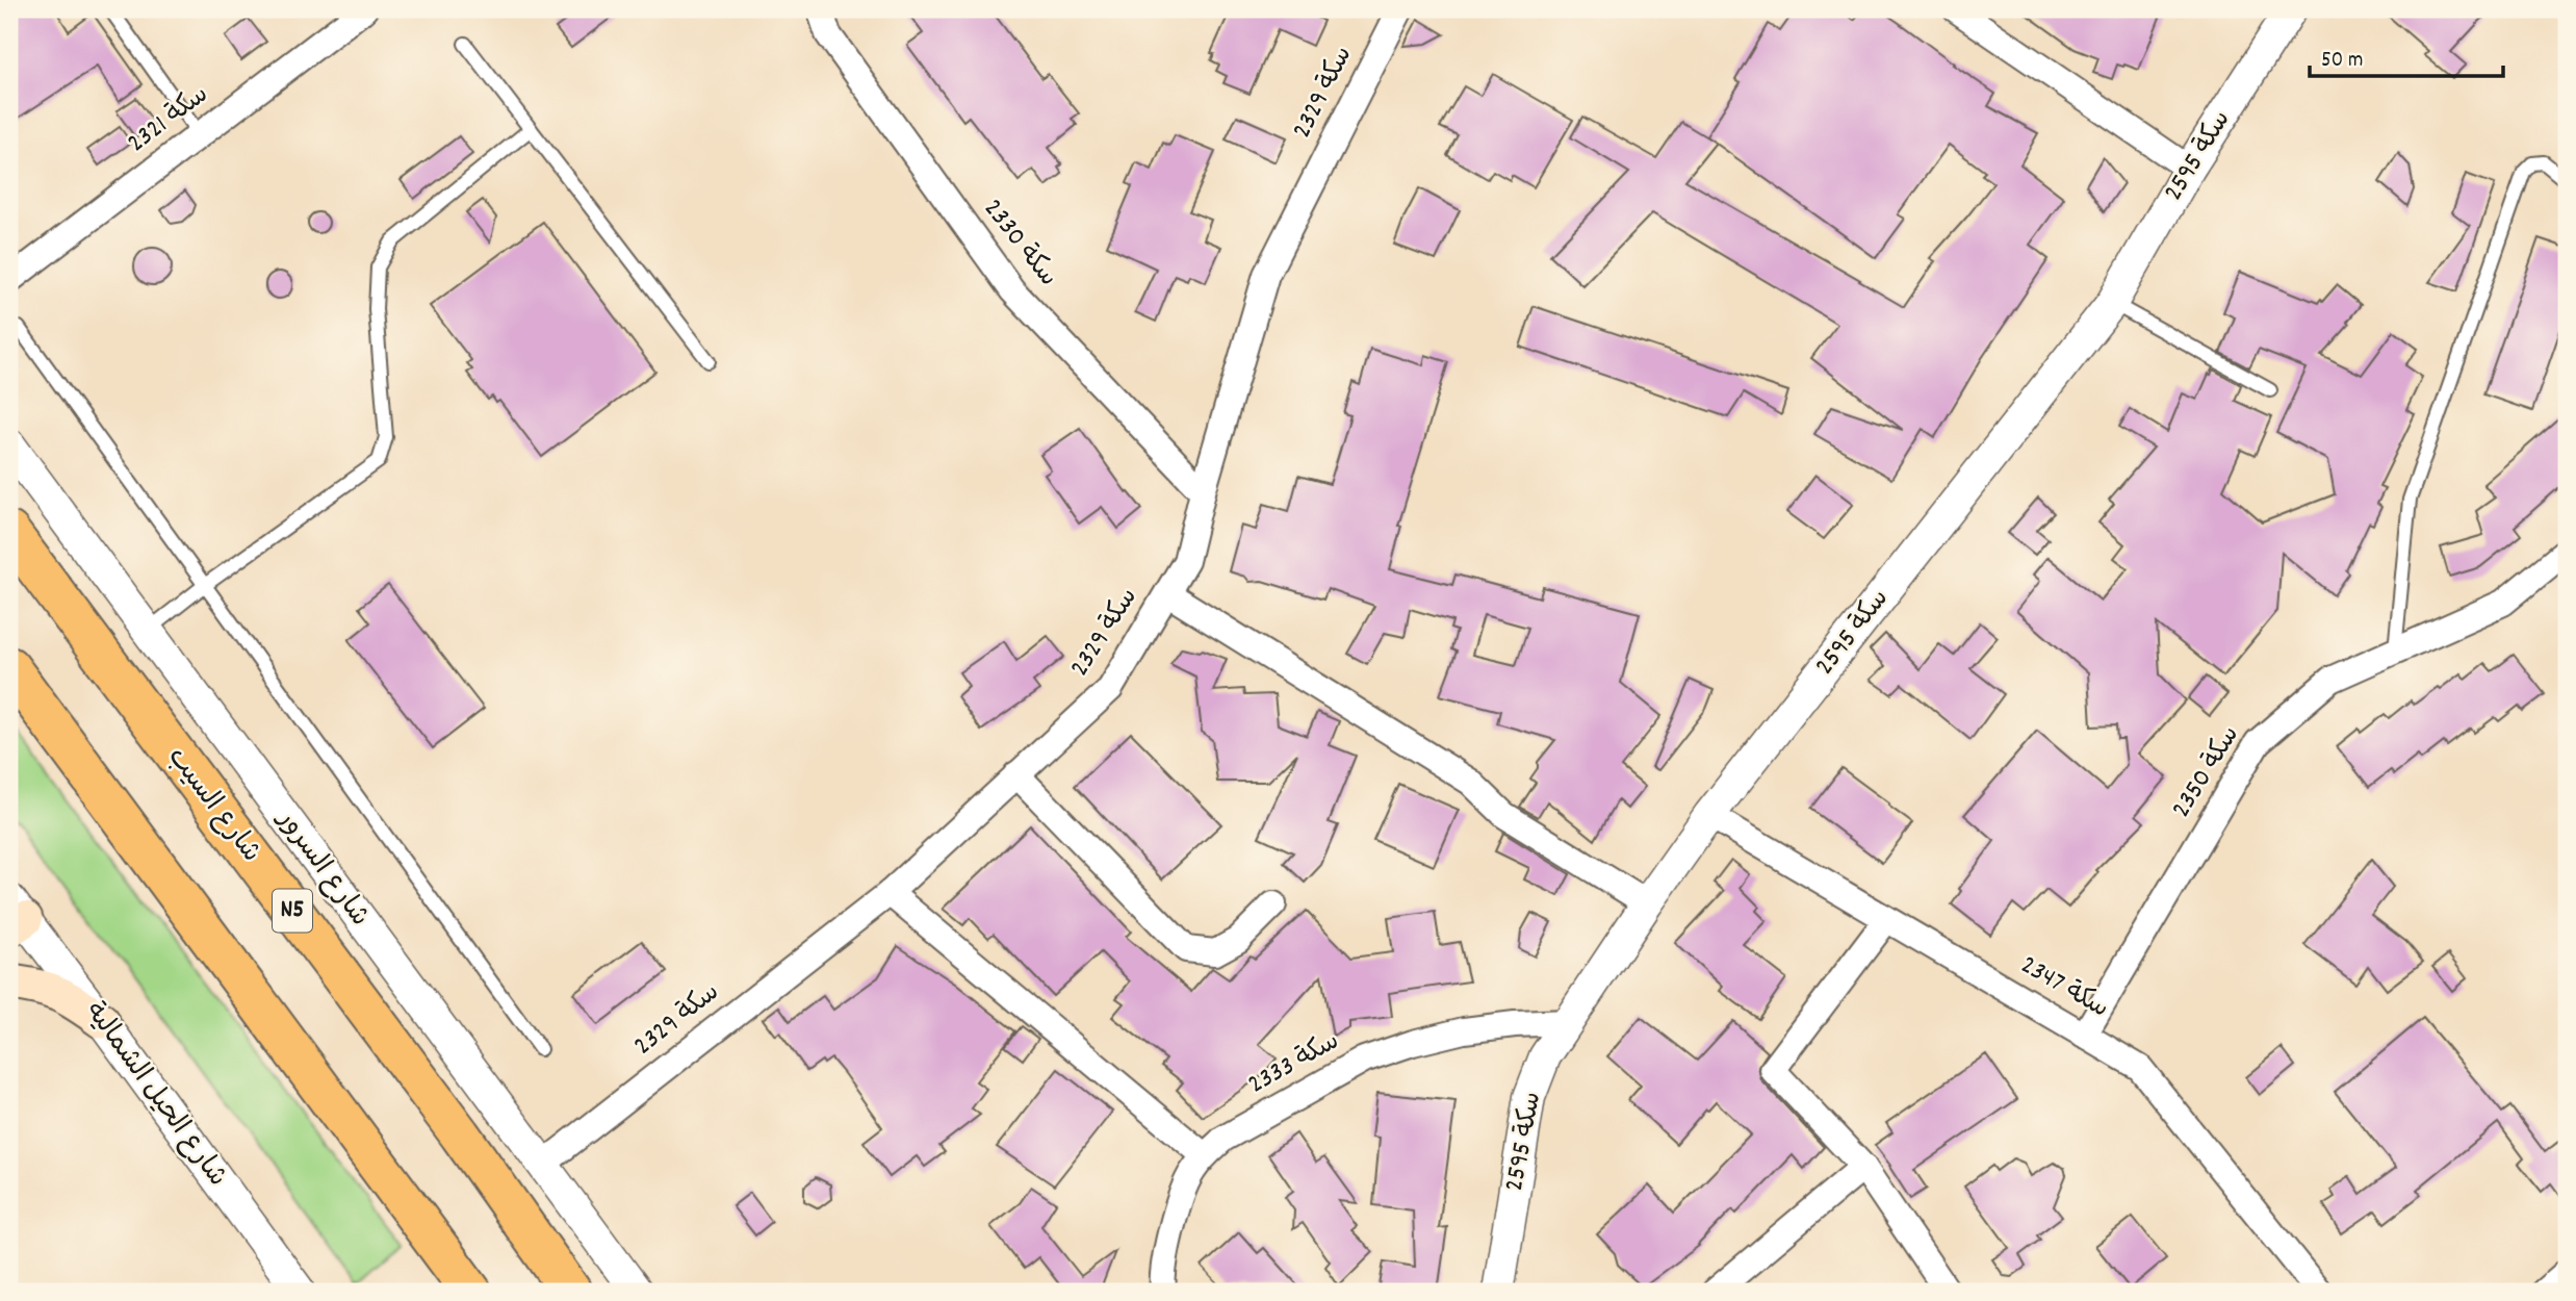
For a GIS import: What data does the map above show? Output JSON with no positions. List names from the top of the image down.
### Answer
{
  "streets": {
    "highway": ["شارع السيب", "N5"],
    "street": [
      "سكة 2329",
      "سكة 2321",
      "سكة 2595",
      "سكة 2330",
      "سكة 2350",
      "شارع السرور",
      "سكة 2347",
      "سكة 2333",
      "شارع الحيل الشمالية"
    ]
  },
  "crossings": [
    ["سكة 2329", "سكة 2330"],
    ["سكة 2329", "شارع السرور"],
    ["سكة 2595", "سكة 2347"],
    ["سكة 2595", "سكة 2333"],
    ["سكة 2350", "سكة 2347"]
  ],
  "scale_bar": "50 m"
}
